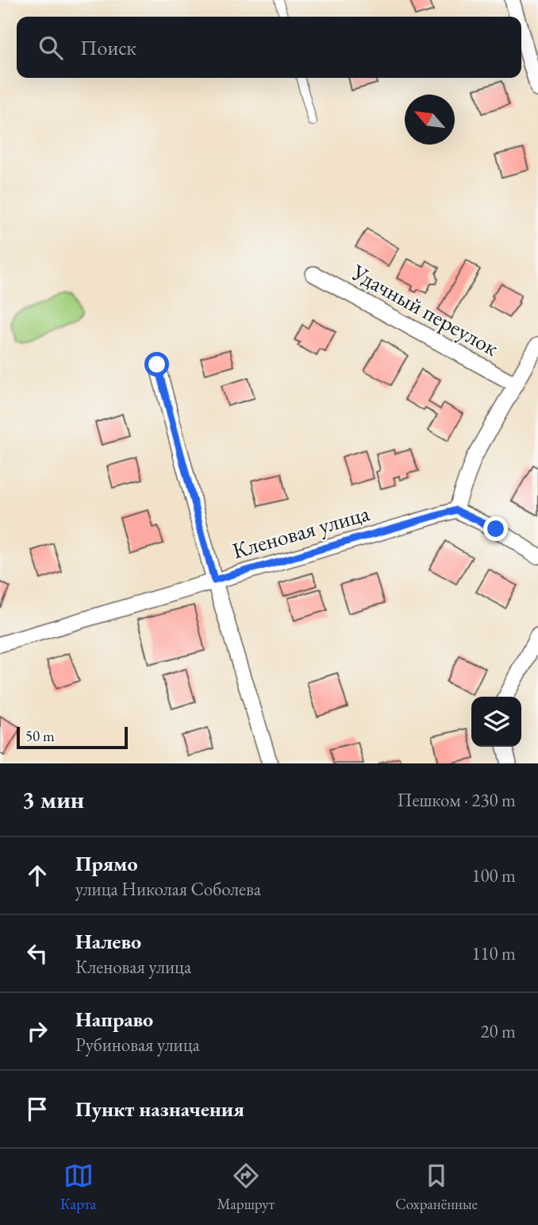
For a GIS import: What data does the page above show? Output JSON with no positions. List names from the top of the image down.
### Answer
{
  "streets": {
    "street": ["Удачный переулок", "Кленовая улица"]
  },
  "scale_bar": "50 m",
  "north": "top left",
  "page": {
    "search": "Поиск",
    "scale": "50 m",
    "heading": ["3 мин", "Пешком · 230 m"],
    "list": [
      ["Прямо", "улица Николая Соболева", "100 m"],
      ["Налево", "Кленовая улица", "110 m"],
      ["Направо", "Рубиновая улица", "20 m"],
      "Пункт назначения"
    ],
    "nav": ["Карта", "Маршрут", "Сохранённые"]
  }
}
